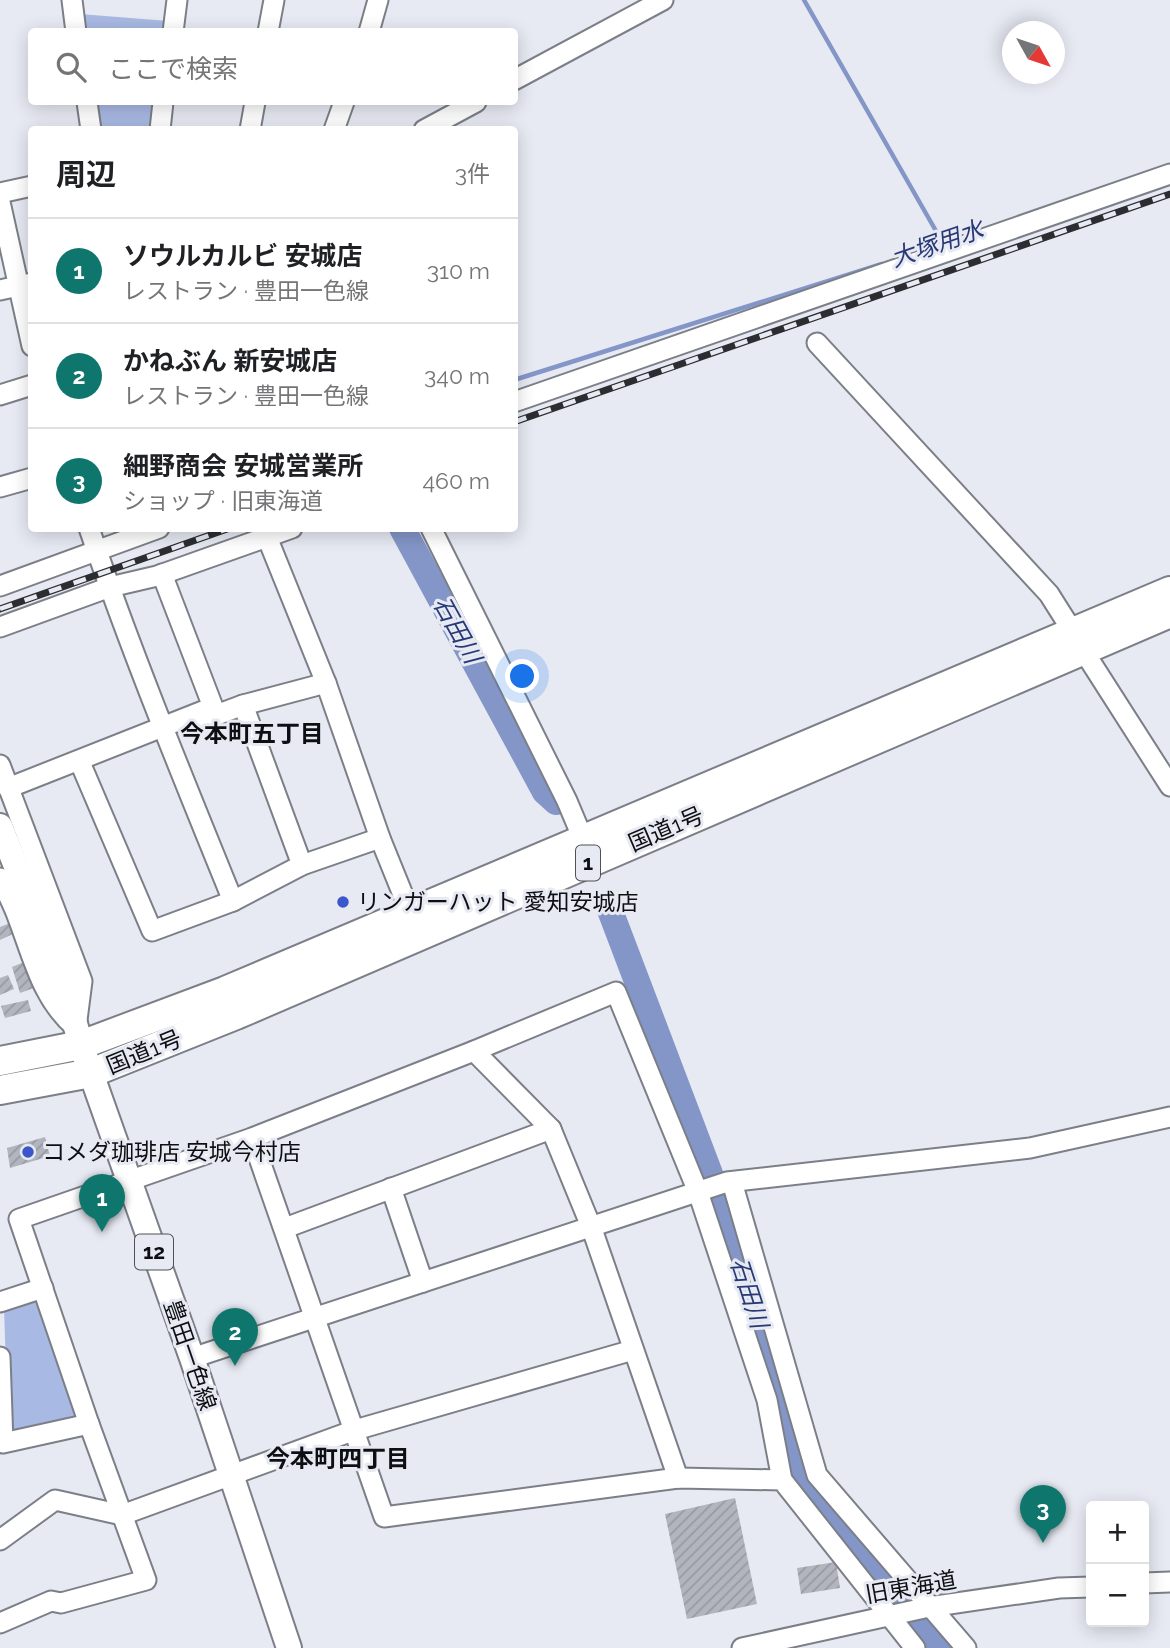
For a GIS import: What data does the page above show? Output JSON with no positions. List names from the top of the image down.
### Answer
{
  "streets": {
    "highway": ["国道1号", "1"],
    "main road": ["12", "豊田一色線"],
    "street": ["旧東海道"]
  },
  "crossings": [
    ["国道1号", "豊田一色線"]
  ],
  "districts": ["今本町五丁目", "今本町四丁目"],
  "water": ["大塚用水", "石田川"],
  "places": ["リンガーハット 愛知安城店", "コメダ珈琲店 安城今村店"],
  "north": "bottom right",
  "page": {
    "search": "ここで検索",
    "heading": ["周辺", "3件"],
    "list": [
      {
        "mark": "1",
        "name": "ソウルカルビ 安城店",
        "note": "レストラン · 豊田一色線",
        "value": "310 m"
      },
      {
        "mark": "2",
        "name": "かねぶん 新安城店",
        "note": "レストラン · 豊田一色線",
        "value": "340 m"
      },
      {
        "mark": "3",
        "name": "細野商会 安城営業所",
        "note": "ショップ · 旧東海道",
        "value": "460 m"
      }
    ],
    "pins": ["1", "2", "3"],
    "map_buttons": ["+", "−"]
  }
}
